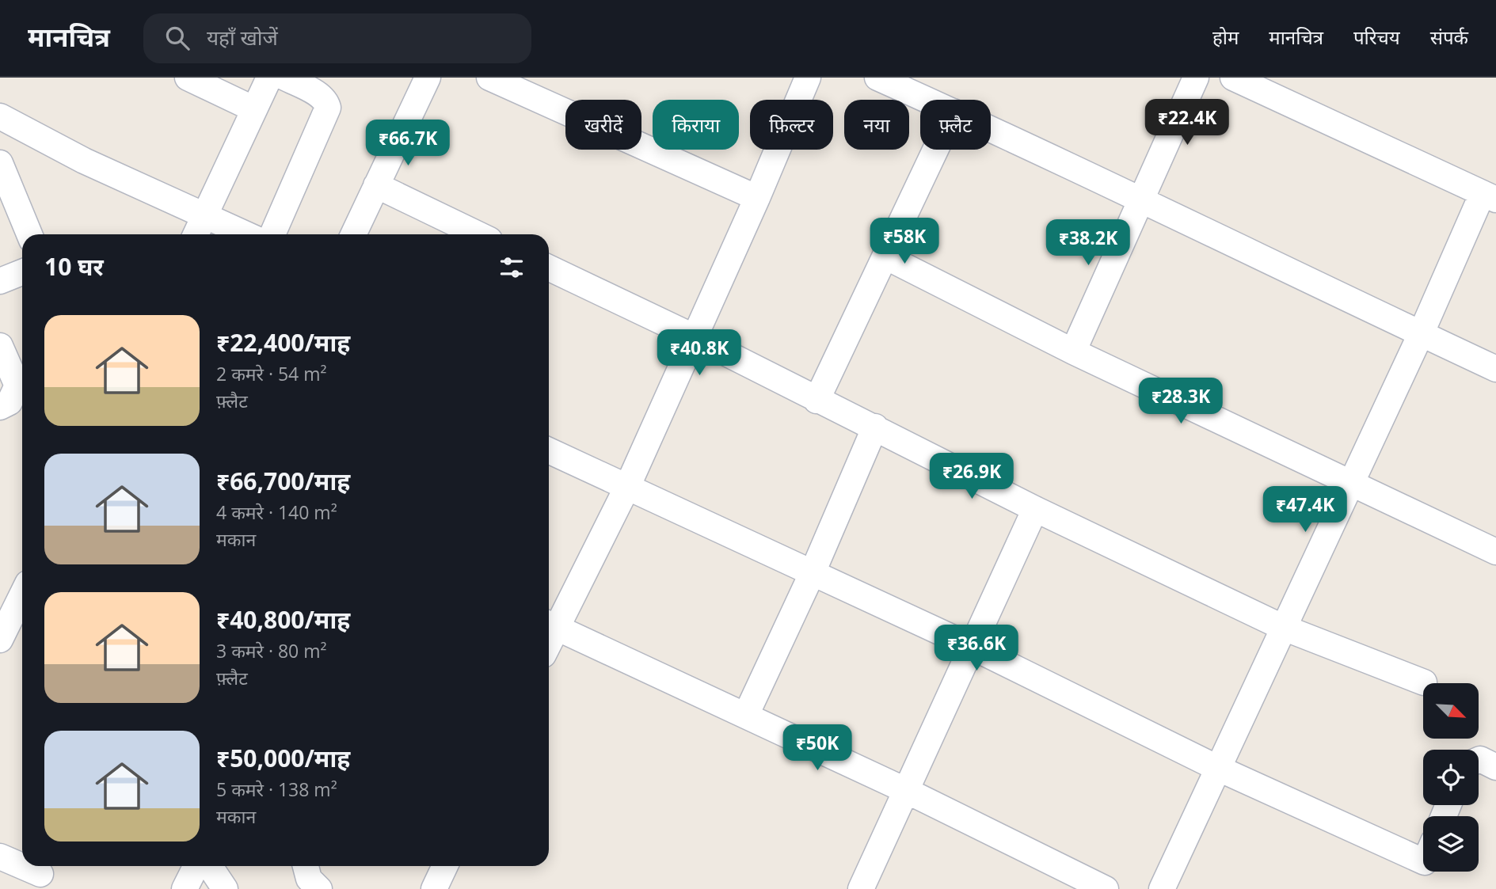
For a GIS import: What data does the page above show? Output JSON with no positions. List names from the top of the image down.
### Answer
{
  "north": "bottom right",
  "page": {
    "header": "मानचित्र",
    "search": "यहाँ खोजें",
    "nav": [
      "होम",
      "मानचित्र",
      "परिचय",
      "संपर्क"
    ],
    "price": [
      "₹22.4K",
      "₹66.7K",
      "₹58K",
      "₹38.2K",
      "₹40.8K",
      "₹28.3K",
      "₹26.9K",
      "₹47.4K",
      "₹36.6K",
      "₹50K"
    ],
    "chip": [
      "खरीदें",
      "किराया",
      "फ़िल्टर",
      "नया",
      "फ़्लैट"
    ],
    "heading": "10 घर",
    "list": [
      {
        "name": "₹22,400/माह",
        "note": "2 कमरे · 54 m² · फ़्लैट"
      },
      {
        "name": "₹66,700/माह",
        "note": "4 कमरे · 140 m² · मकान"
      },
      {
        "name": "₹40,800/माह",
        "note": "3 कमरे · 80 m² · फ़्लैट"
      },
      {
        "name": "₹50,000/माह",
        "note": "5 कमरे · 138 m² · मकान"
      }
    ]
  }
}
